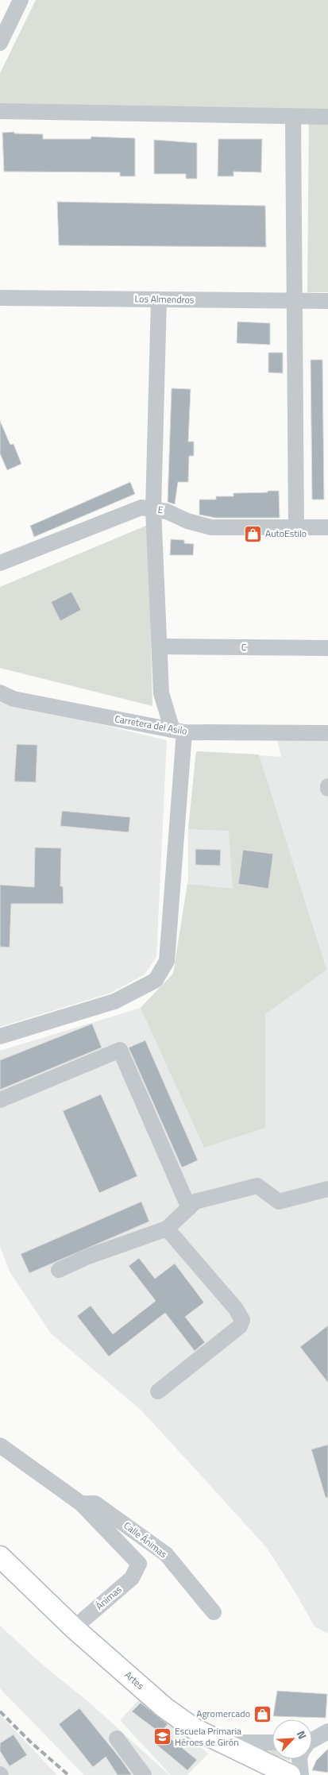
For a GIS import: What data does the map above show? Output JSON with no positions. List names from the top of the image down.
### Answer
{
  "streets": {
    "main road": ["Artes"],
    "street": [
      "Los Almendros",
      "E",
      "C",
      "Carretera del Asilo",
      "Calle Ánimas",
      "Ánimas"
    ]
  },
  "crossings": [
    ["Calle Ánimas", "Ánimas"],
    ["Ánimas", "Artes"]
  ],
  "places": {
    "shop": ["AutoEstilo", "Agromercado"],
    "school or university": ["Escuela Primaria Héroes de Girón"]
  },
  "north": "top right"
}
